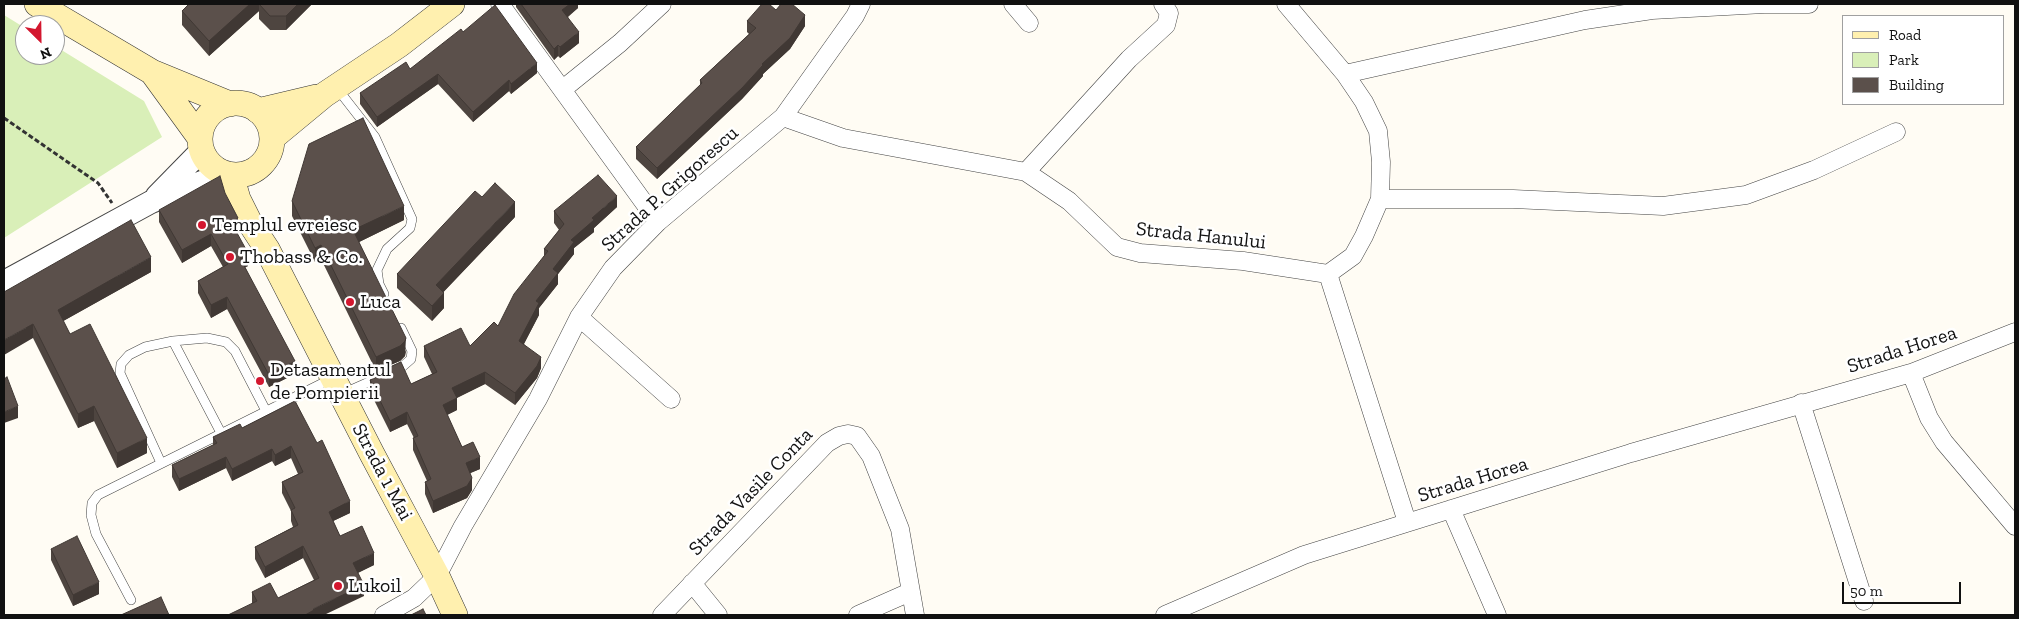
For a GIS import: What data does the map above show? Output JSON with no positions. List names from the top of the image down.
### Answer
{
  "streets": {
    "main road": ["Strada 1 Mai"],
    "street": [
      "Strada P. Grigorescu",
      "Strada Hanului",
      "Strada Horea",
      "Strada Vasile Conta"
    ]
  },
  "crossings": [
    ["Strada P. Grigorescu", "Strada Hanului"],
    ["Strada P. Grigorescu", "Strada 1 Mai"]
  ],
  "places": [
    "Templul evreiesc",
    "Thobass & Co.",
    "Luca",
    "Detasamentul de Pompierii",
    "Lukoil"
  ],
  "legend": ["Road", "Park", "Building"],
  "scale_bar": "50 m",
  "north": "bottom right"
}
